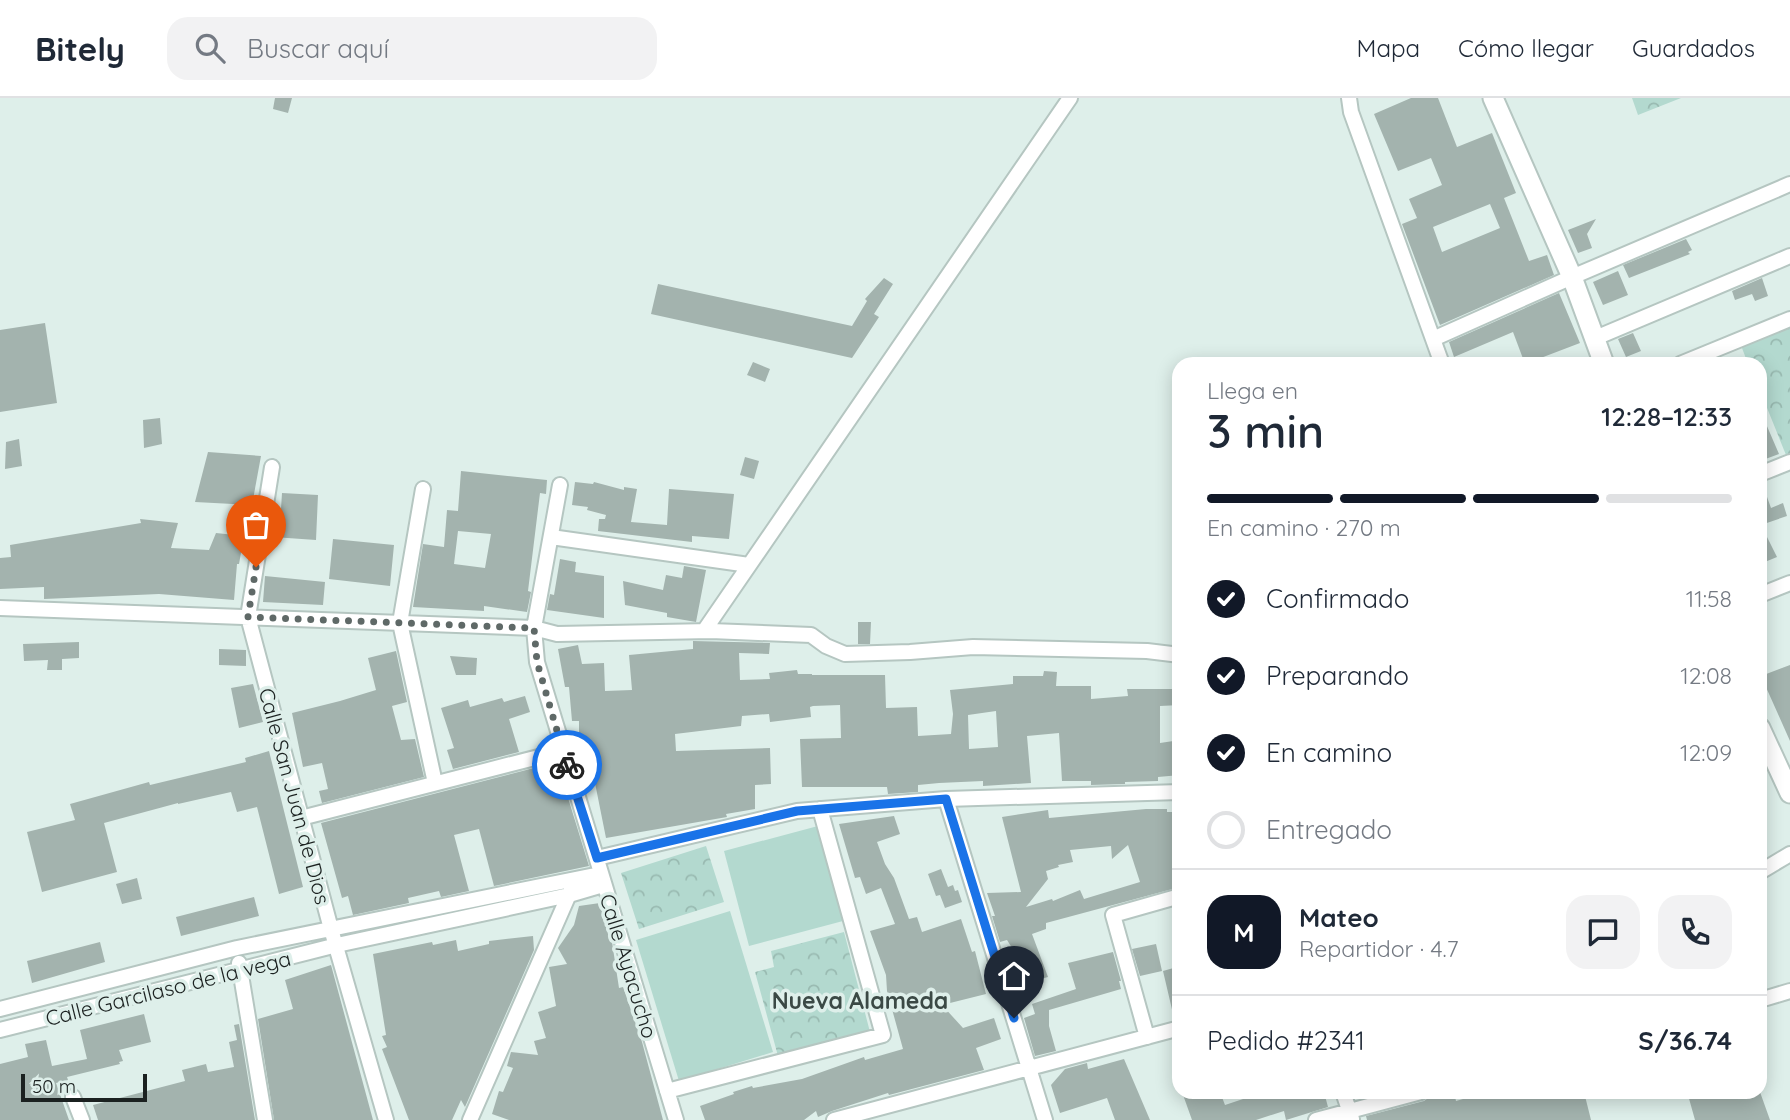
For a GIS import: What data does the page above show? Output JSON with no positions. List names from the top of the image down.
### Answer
{
  "streets": {
    "street": ["Calle San Juan de Dios", "Calle Ayacucho", "Calle Garcilaso de la vega"]
  },
  "crossings": [
    ["Calle San Juan de Dios", "Calle Garcilaso de la vega"],
    ["Calle Ayacucho", "Calle Garcilaso de la vega"]
  ],
  "districts": ["Nueva Alameda"],
  "scale_bar": "50 m",
  "page": {
    "header": "Bitely",
    "search": "Buscar aquí",
    "nav": ["Mapa", "Cómo llegar", "Guardados"],
    "heading": ["3 min", "Llega en", "12:28–12:33"],
    "panel": [
      "Mateo",
      "Repartidor · 4.7",
      "Pedido #2341",
      "S/36.74"
    ],
    "bar": "En camino · 270 m",
    "list": [
      ["Confirmado", "11:58"],
      ["Preparando", "12:08"],
      ["En camino", "12:09"],
      "Entregado"
    ],
    "round": "M",
    "scale": "50 m"
  }
}
